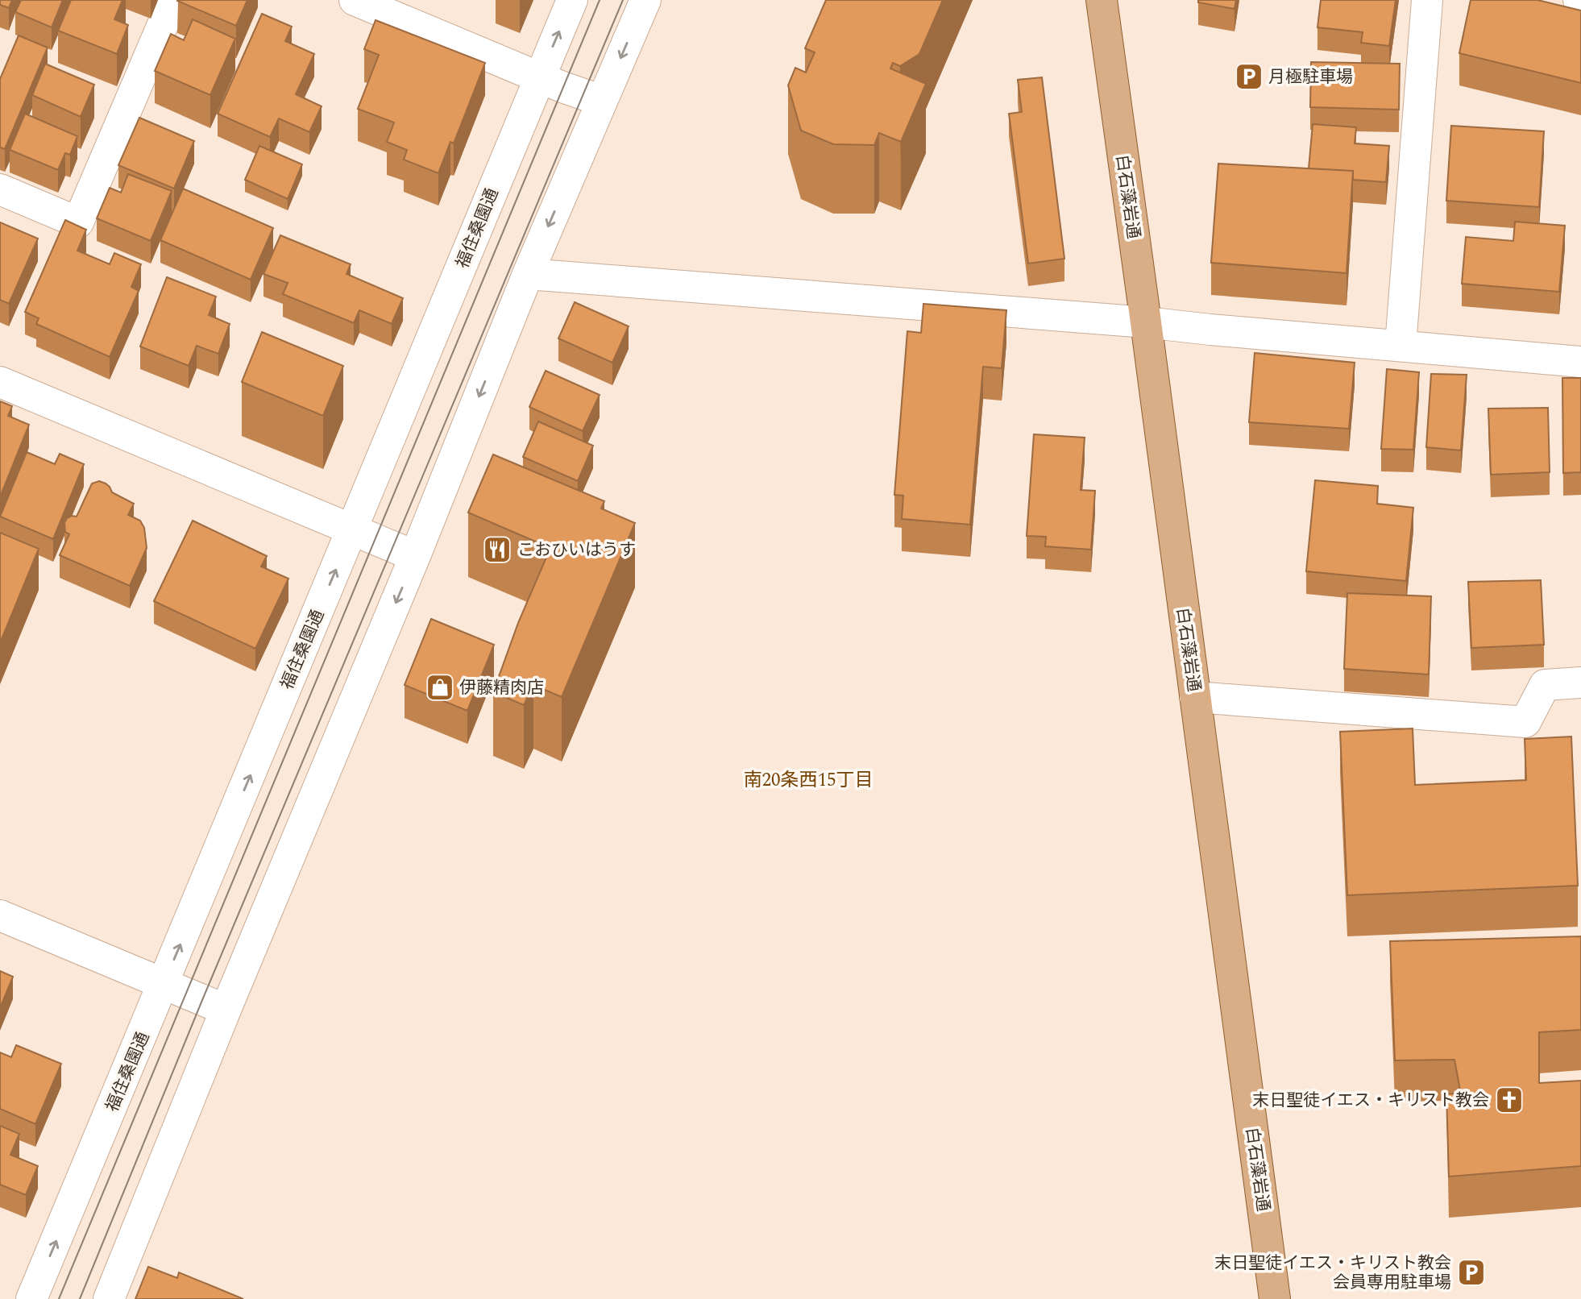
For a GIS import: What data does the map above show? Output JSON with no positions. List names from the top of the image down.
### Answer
{
  "streets": {
    "main road": ["白石藻岩通"],
    "street": ["福住桑園通"]
  },
  "districts": ["南20条西15丁目"],
  "places": {
    "parking": ["月極駐車場", "末日聖徒イエス・キリスト教会 会員専用駐車場"],
    "restaurant": ["こおひいはうす"],
    "shop": ["伊藤精肉店"],
    "church": ["末日聖徒イエス・キリスト教会"]
  }
}
